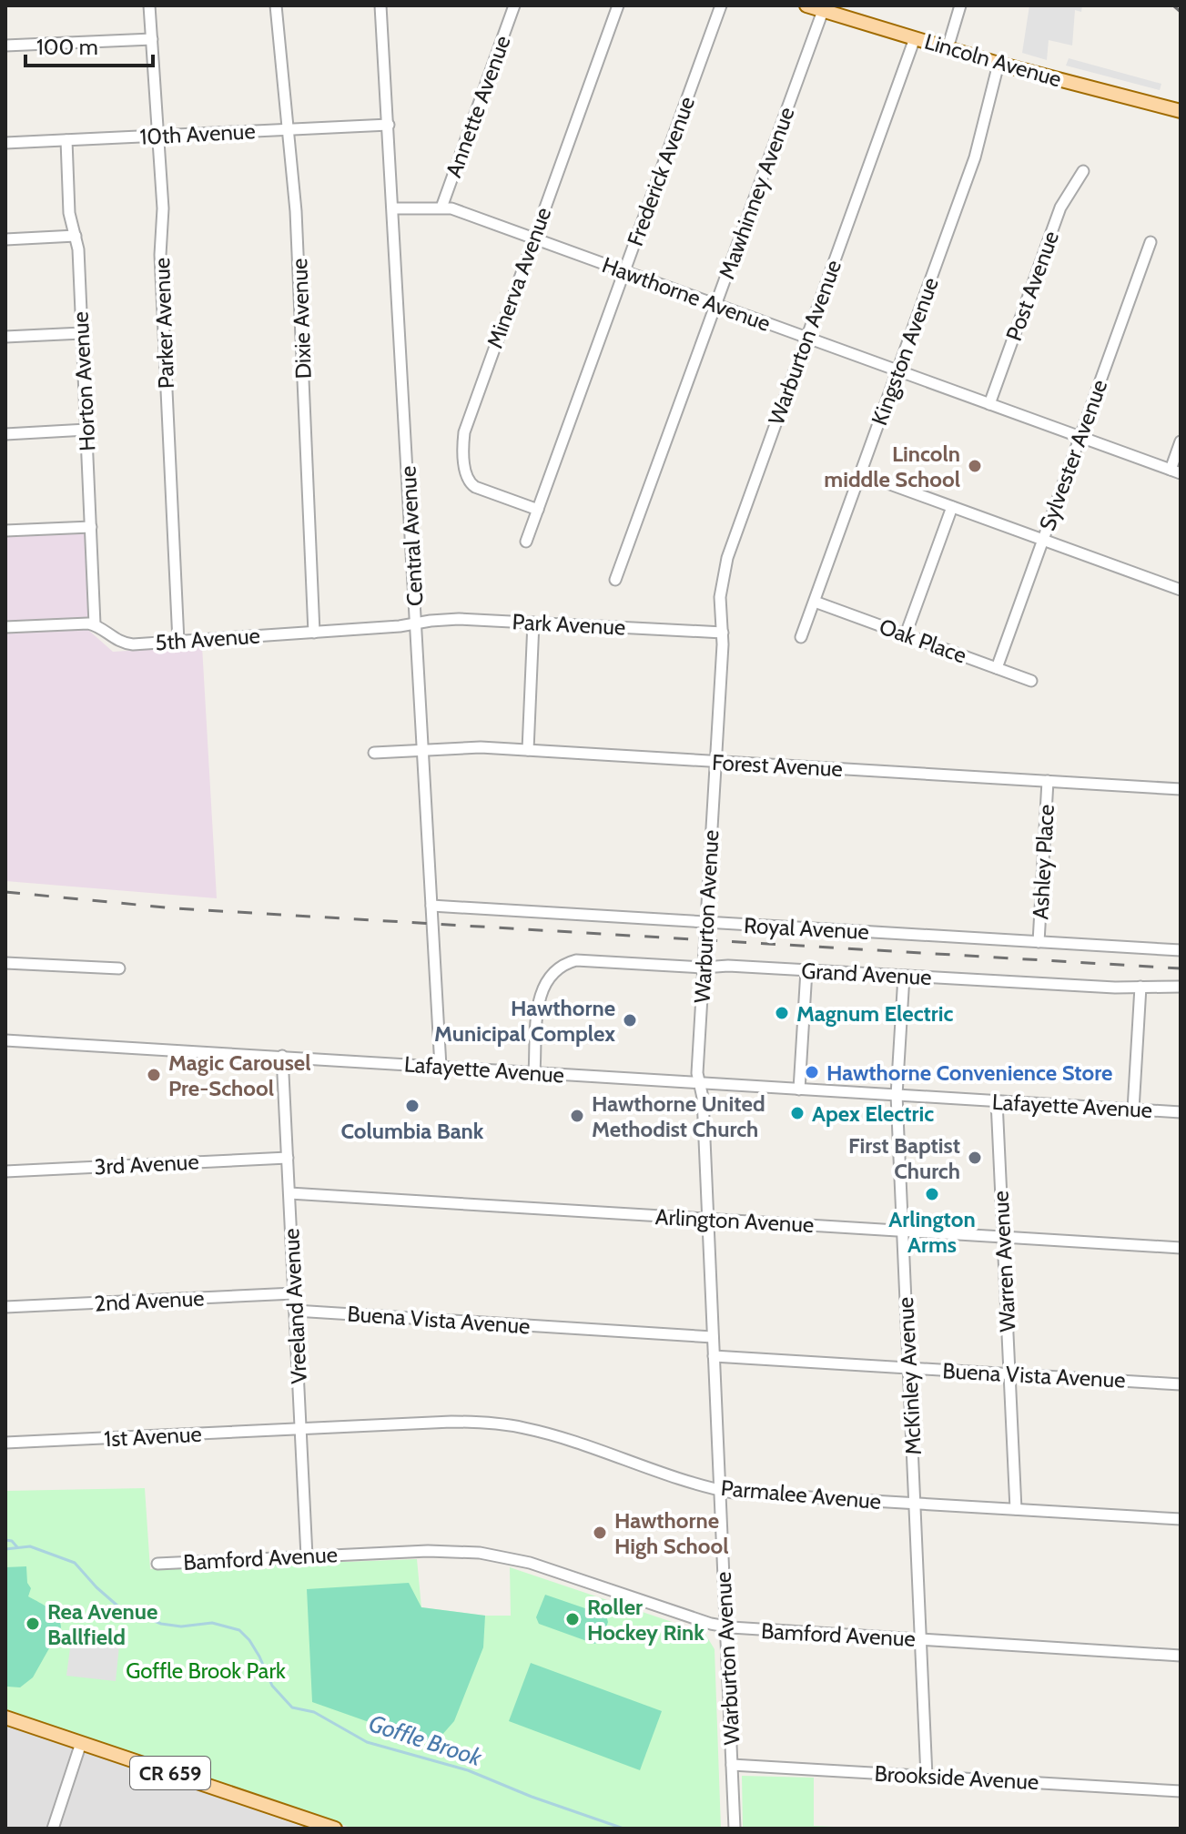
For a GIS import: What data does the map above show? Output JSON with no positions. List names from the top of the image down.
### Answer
{
  "streets": {
    "main road": ["Lincoln Avenue", "CR 659"],
    "street": [
      "Annette Avenue",
      "10th Avenue",
      "Frederick Avenue",
      "Mawhinney Avenue",
      "Minerva Avenue",
      "Post Avenue",
      "Hawthorne Avenue",
      "Dixie Avenue",
      "Parker Avenue",
      "Warburton Avenue",
      "Kingston Avenue",
      "Horton Avenue",
      "Sylvester Avenue",
      "Central Avenue",
      "Park Avenue",
      "5th Avenue",
      "Oak Place",
      "Forest Avenue",
      "Ashley Place",
      "Royal Avenue",
      "Grand Avenue",
      "Lafayette Avenue",
      "3rd Avenue",
      "Arlington Avenue",
      "Warren Avenue",
      "2nd Avenue",
      "Vreeland Avenue",
      "Buena Vista Avenue",
      "McKinley Avenue",
      "1st Avenue",
      "Parmalee Avenue",
      "Bamford Avenue",
      "Brookside Avenue"
    ]
  },
  "crossings": [
    ["Lincoln Avenue", "Mawhinney Avenue"],
    ["Lincoln Avenue", "Warburton Avenue"],
    ["Lincoln Avenue", "Kingston Avenue"],
    ["Annette Avenue", "Hawthorne Avenue"],
    ["10th Avenue", "Dixie Avenue"],
    ["10th Avenue", "Parker Avenue"],
    ["10th Avenue", "Horton Avenue"],
    ["10th Avenue", "Central Avenue"],
    ["Frederick Avenue", "Minerva Avenue"],
    ["Frederick Avenue", "Hawthorne Avenue"],
    ["Mawhinney Avenue", "Hawthorne Avenue"],
    ["Minerva Avenue", "Hawthorne Avenue"],
    ["Post Avenue", "Hawthorne Avenue"],
    ["Hawthorne Avenue", "Warburton Avenue"],
    ["Hawthorne Avenue", "Kingston Avenue"],
    ["Hawthorne Avenue", "Sylvester Avenue"],
    ["Hawthorne Avenue", "Central Avenue"],
    ["Dixie Avenue", "5th Avenue"],
    ["Parker Avenue", "5th Avenue"],
    ["Warburton Avenue", "Park Avenue"],
    ["Warburton Avenue", "Forest Avenue"],
    ["Warburton Avenue", "Royal Avenue"],
    ["Warburton Avenue", "Grand Avenue"],
    ["Warburton Avenue", "Lafayette Avenue"],
    ["Warburton Avenue", "Arlington Avenue"],
    ["Warburton Avenue", "Buena Vista Avenue"],
    ["Warburton Avenue", "Parmalee Avenue"],
    ["Warburton Avenue", "Bamford Avenue"],
    ["Warburton Avenue", "Brookside Avenue"],
    ["Kingston Avenue", "Oak Place"],
    ["Horton Avenue", "5th Avenue"],
    ["Sylvester Avenue", "Oak Place"],
    ["Central Avenue", "Park Avenue"],
    ["Central Avenue", "5th Avenue"],
    ["Central Avenue", "Forest Avenue"],
    ["Central Avenue", "Royal Avenue"],
    ["Central Avenue", "Lafayette Avenue"],
    ["Park Avenue", "5th Avenue"],
    ["Forest Avenue", "Ashley Place"],
    ["Ashley Place", "Royal Avenue"],
    ["Grand Avenue", "Lafayette Avenue"],
    ["Grand Avenue", "McKinley Avenue"],
    ["Lafayette Avenue", "Warren Avenue"],
    ["Lafayette Avenue", "Vreeland Avenue"],
    ["Lafayette Avenue", "McKinley Avenue"],
    ["3rd Avenue", "Vreeland Avenue"],
    ["Arlington Avenue", "Warren Avenue"],
    ["Arlington Avenue", "Vreeland Avenue"],
    ["Arlington Avenue", "McKinley Avenue"],
    ["Warren Avenue", "Buena Vista Avenue"],
    ["Warren Avenue", "Parmalee Avenue"],
    ["2nd Avenue", "Vreeland Avenue"],
    ["Vreeland Avenue", "Buena Vista Avenue"],
    ["Vreeland Avenue", "1st Avenue"],
    ["Vreeland Avenue", "Parmalee Avenue"],
    ["Vreeland Avenue", "Bamford Avenue"],
    ["Buena Vista Avenue", "McKinley Avenue"],
    ["McKinley Avenue", "Parmalee Avenue"],
    ["McKinley Avenue", "Bamford Avenue"],
    ["McKinley Avenue", "Brookside Avenue"],
    ["1st Avenue", "Parmalee Avenue"]
  ],
  "water": ["Goffle Brook"],
  "parks": ["Goffle Brook Park"],
  "places": [
    "Lincoln middle School",
    "Magnum Electric",
    "Hawthorne Municipal Complex",
    "Hawthorne Convenience Store",
    "Magic Carousel Pre-School",
    "Columbia Bank",
    "Apex Electric",
    "Hawthorne United Methodist Church",
    "First Baptist Church",
    "Arlington Arms",
    "Hawthorne High School",
    "Roller Hockey Rink",
    "Rea Avenue Ballfield"
  ],
  "scale_bar": "100 m"
}
